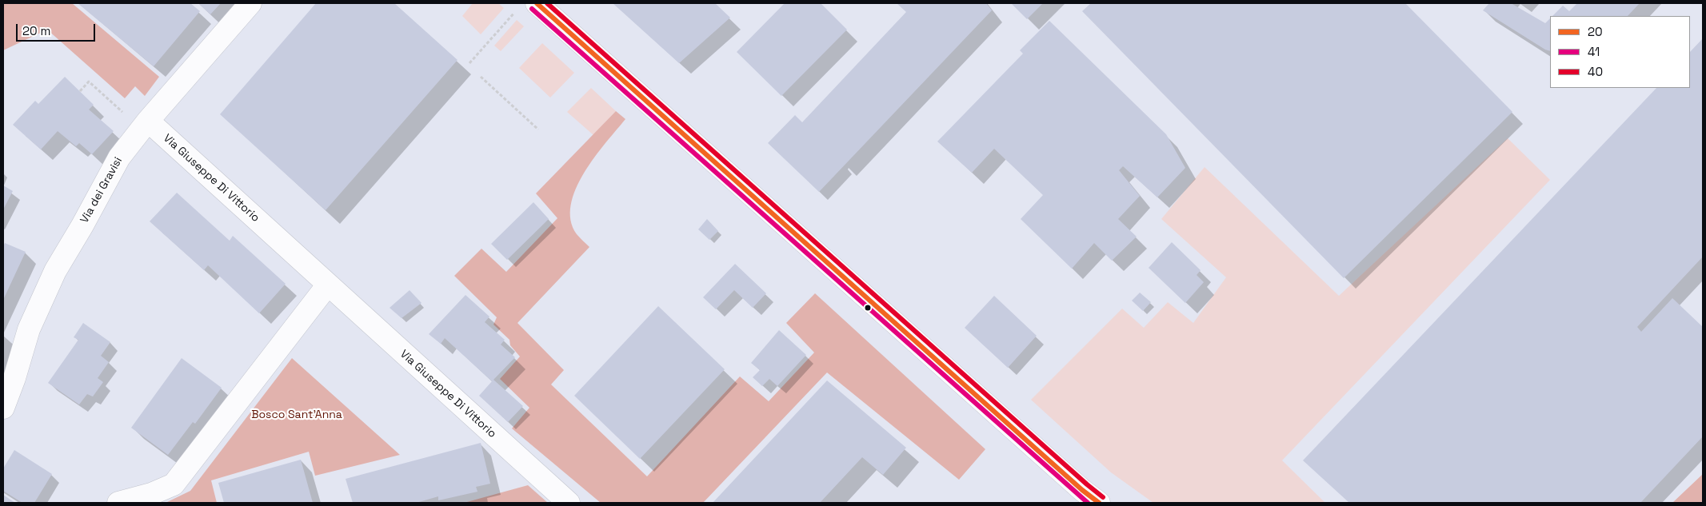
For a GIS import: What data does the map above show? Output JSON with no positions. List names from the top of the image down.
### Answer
{
  "streets": {
    "street": ["Via Giuseppe Di Vittorio", "Via dei Gravisi"]
  },
  "crossings": [
    ["Via Giuseppe Di Vittorio", "Via dei Gravisi"]
  ],
  "parks": ["Bosco Sant'Anna"],
  "lines": ["transit line 20", "transit line 40", "transit line 41"],
  "legend": ["20", "41", "40"],
  "scale_bar": "20 m"
}
